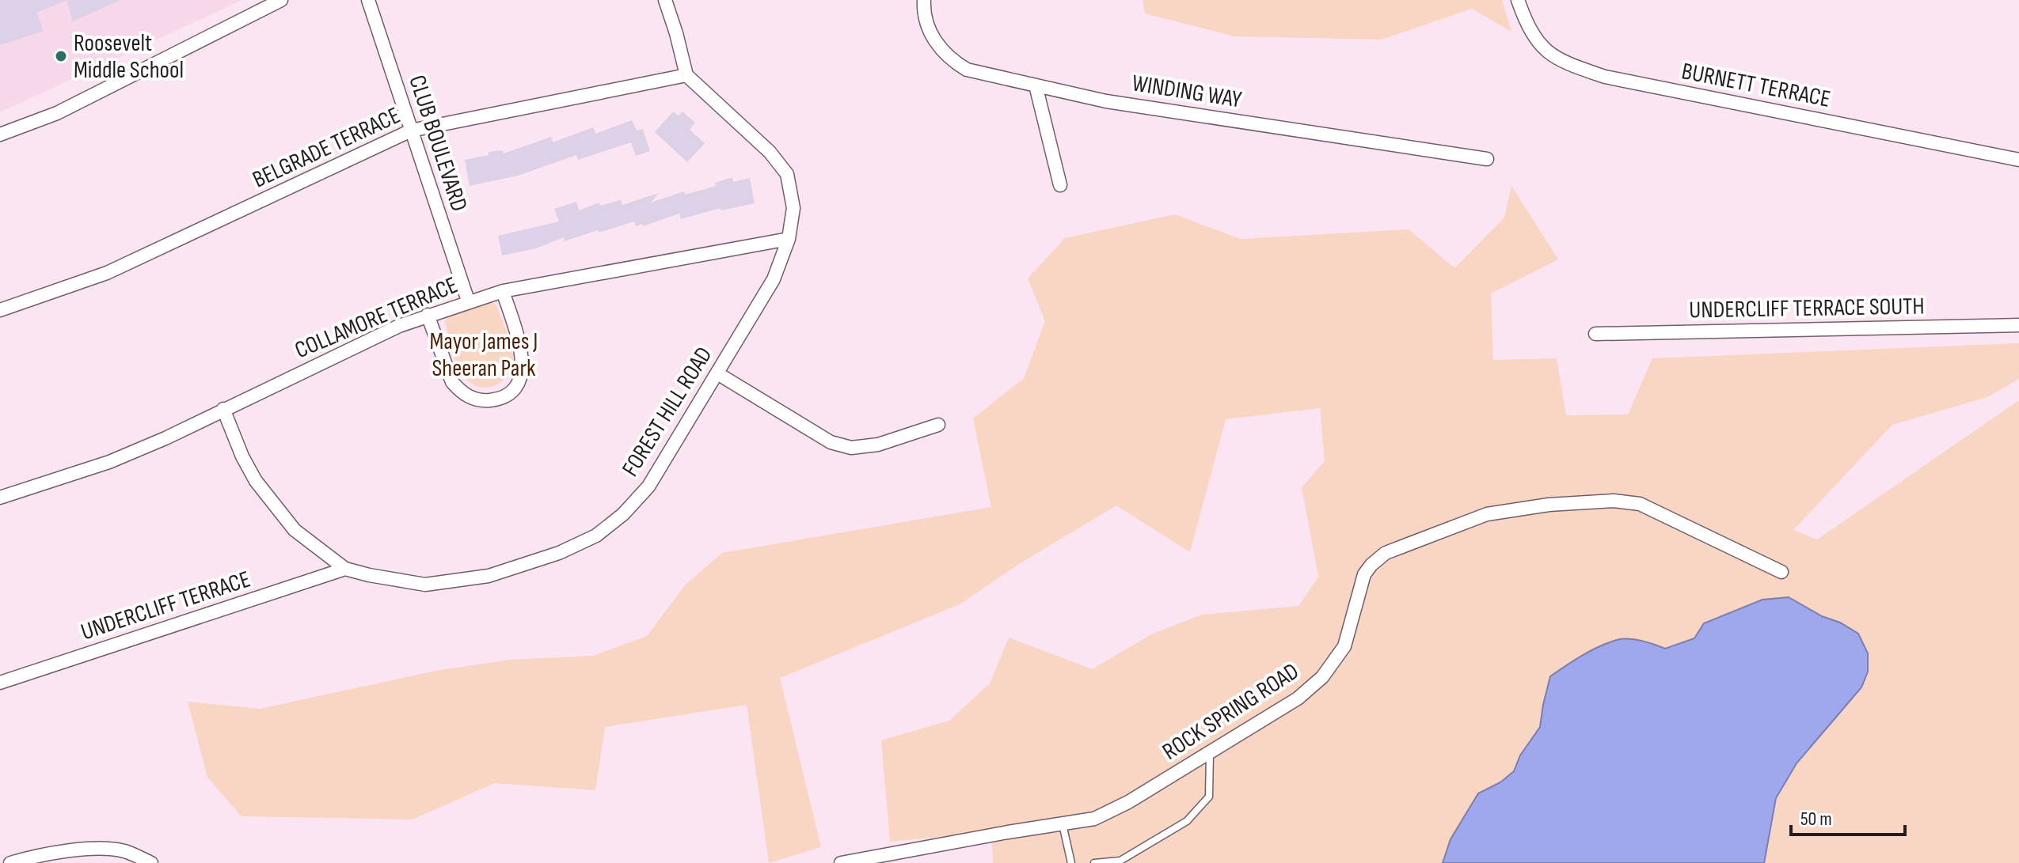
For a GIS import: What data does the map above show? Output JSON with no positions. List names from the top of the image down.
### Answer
{
  "streets": {
    "street": [
      "BURNETT TERRACE",
      "WINDING WAY",
      "CLUB BOULEVARD",
      "BELGRADE TERRACE",
      "UNDERCLIFF TERRACE SOUTH",
      "COLLAMORE TERRACE",
      "FOREST HILL ROAD",
      "UNDERCLIFF TERRACE",
      "ROCK SPRING ROAD"
    ]
  },
  "crossings": [
    ["CLUB BOULEVARD", "BELGRADE TERRACE"],
    ["CLUB BOULEVARD", "COLLAMORE TERRACE"],
    ["BELGRADE TERRACE", "FOREST HILL ROAD"],
    ["COLLAMORE TERRACE", "FOREST HILL ROAD"],
    ["FOREST HILL ROAD", "UNDERCLIFF TERRACE"]
  ],
  "parks": ["Mayor James J Sheeran Park"],
  "places": ["Roosevelt Middle School"],
  "scale_bar": "50 m"
}
